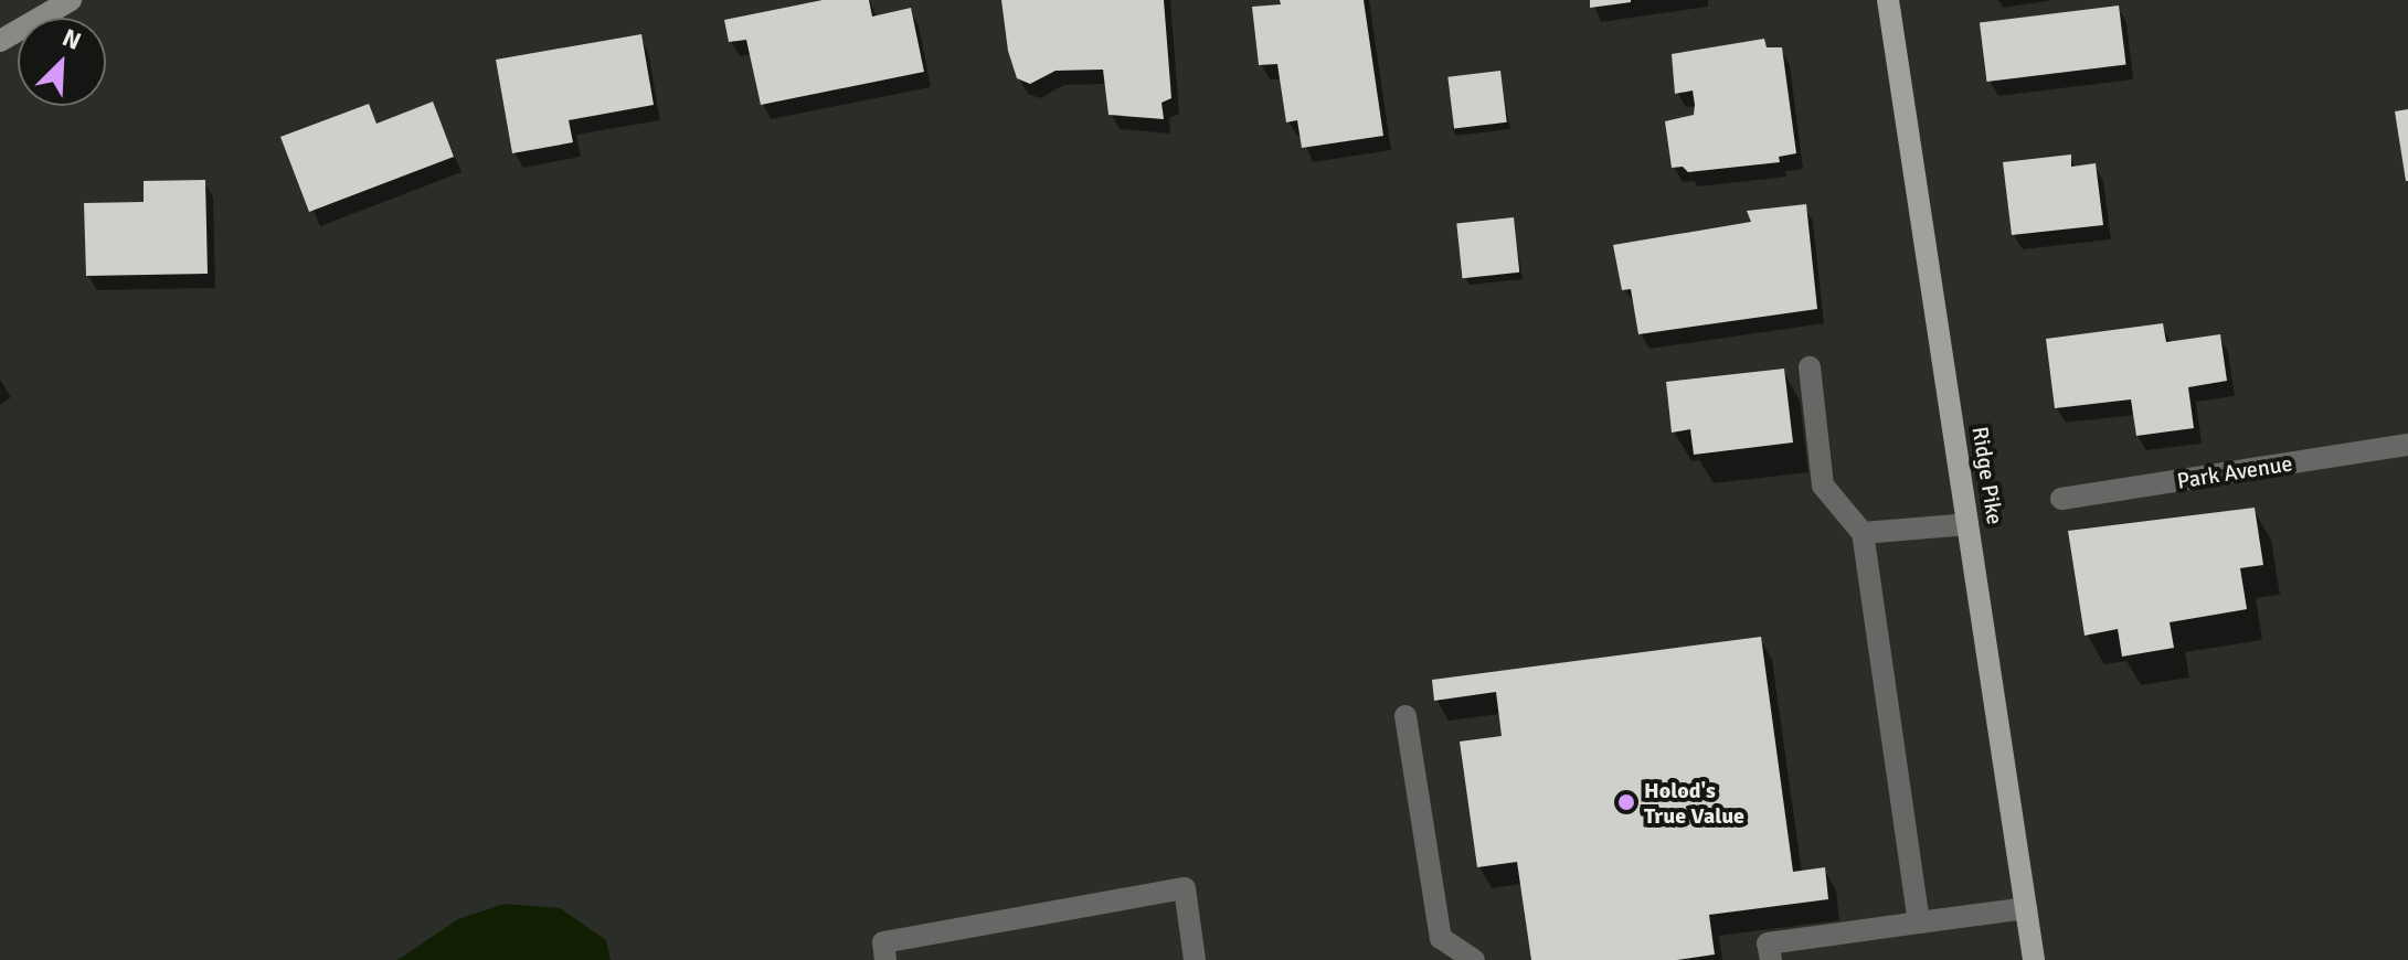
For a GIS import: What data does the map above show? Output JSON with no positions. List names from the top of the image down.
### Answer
{
  "streets": {
    "main road": ["Ridge Pike"],
    "street": ["Park Avenue"]
  },
  "places": ["Holod's True Value"],
  "north": "top right"
}
